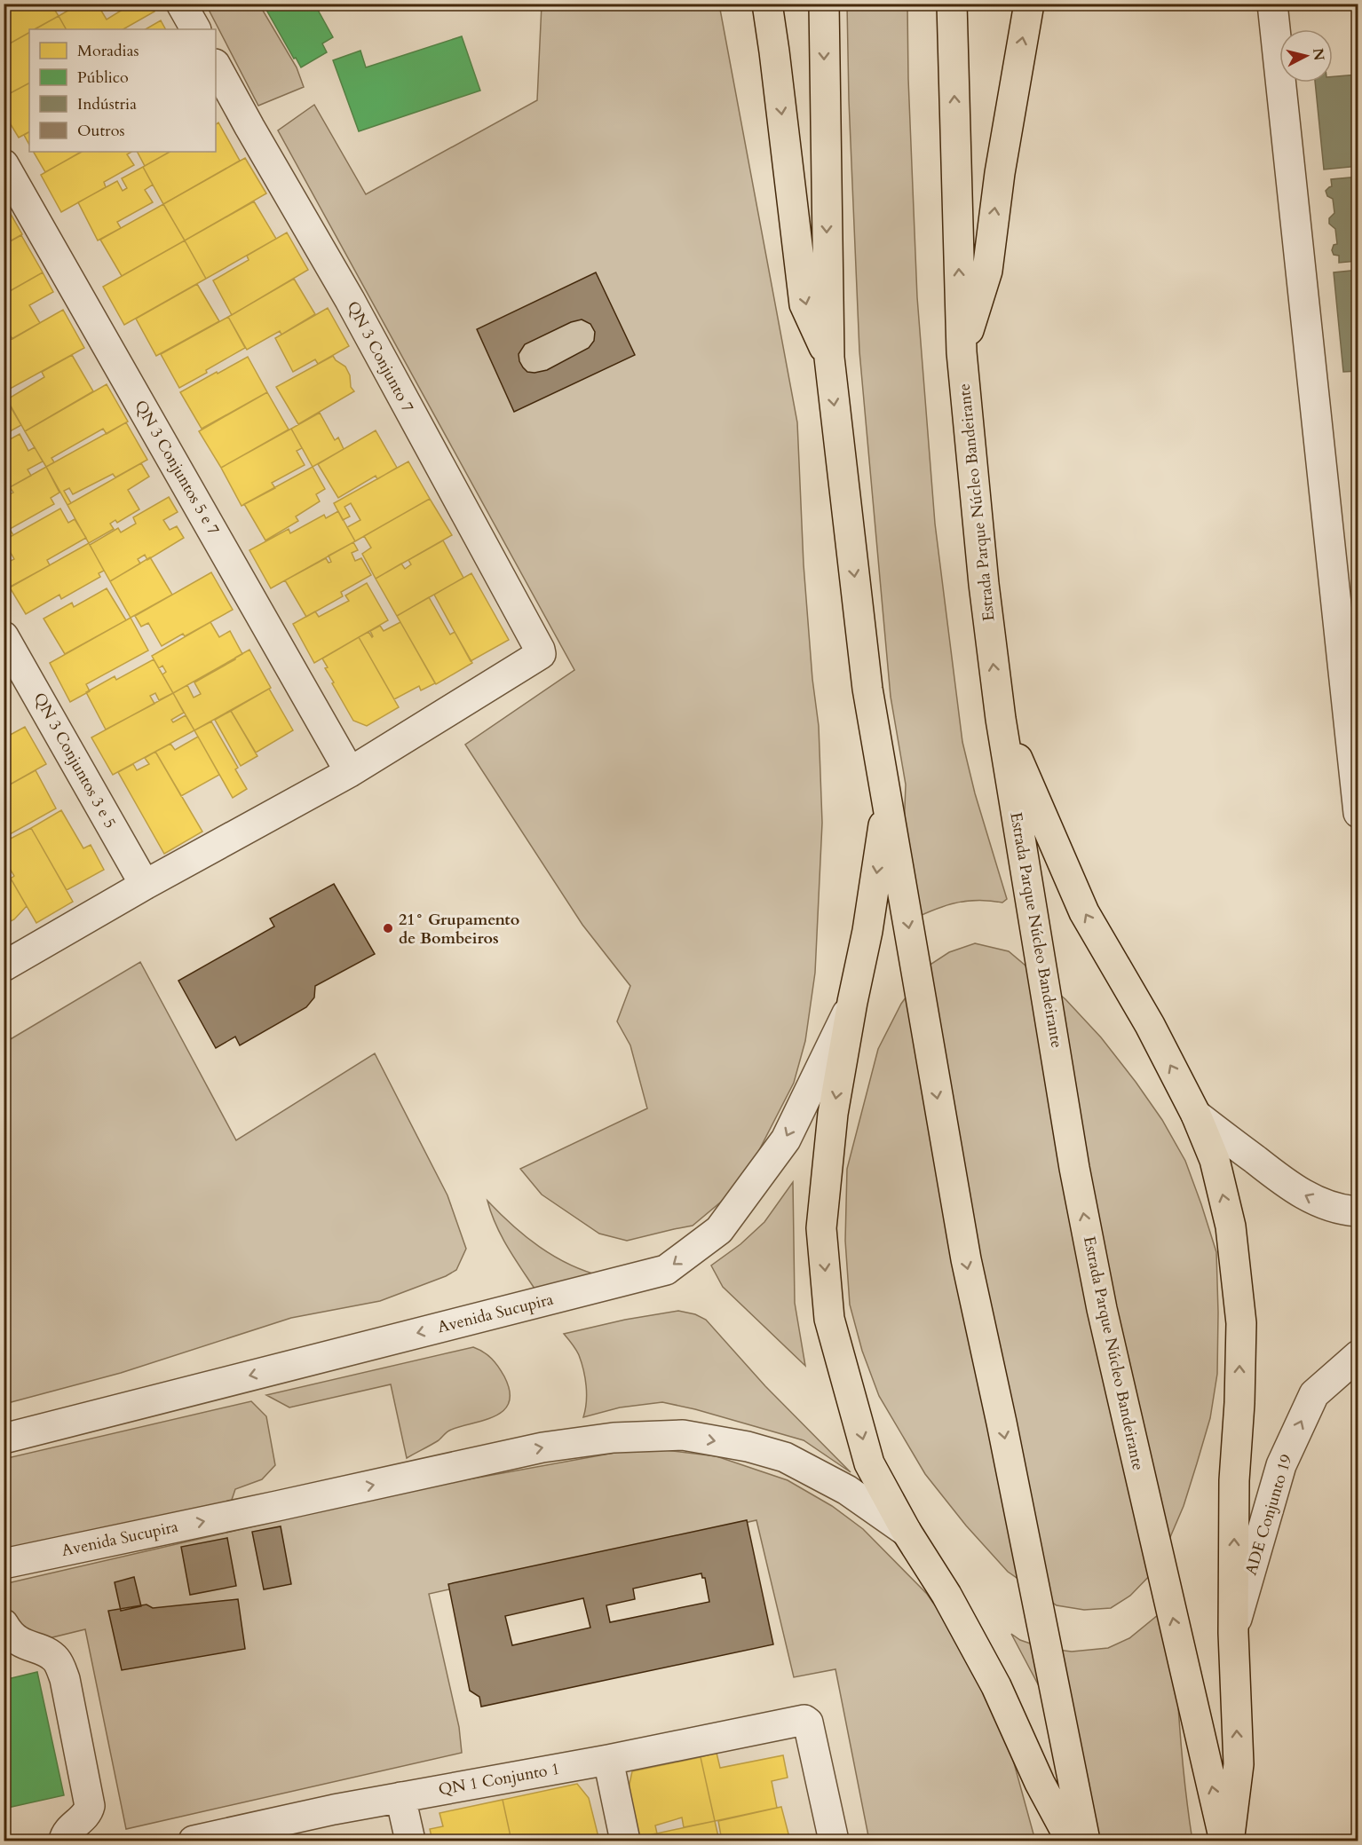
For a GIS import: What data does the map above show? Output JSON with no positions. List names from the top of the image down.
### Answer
{
  "streets": {
    "highway": ["Estrada Parque Núcleo Bandeirante"],
    "street": [
      "QN 3 Conjunto 7",
      "QN 3 Conjuntos 5 e 7",
      "QN 3 Conjuntos 3 e 5",
      "Avenida Sucupira",
      "ADE Conjunto 19",
      "QN 1 Conjunto 1"
    ]
  },
  "crossings": [
    ["QN 3 Conjunto 7", "QN 3 Conjuntos 5 e 7"]
  ],
  "one_way": ["ADE Conjunto 19"],
  "places": ["21° Grupamento de Bombeiros"],
  "legend": [
    "Moradias",
    "Público",
    "Indústria",
    "Outros"
  ],
  "north": "right"
}
